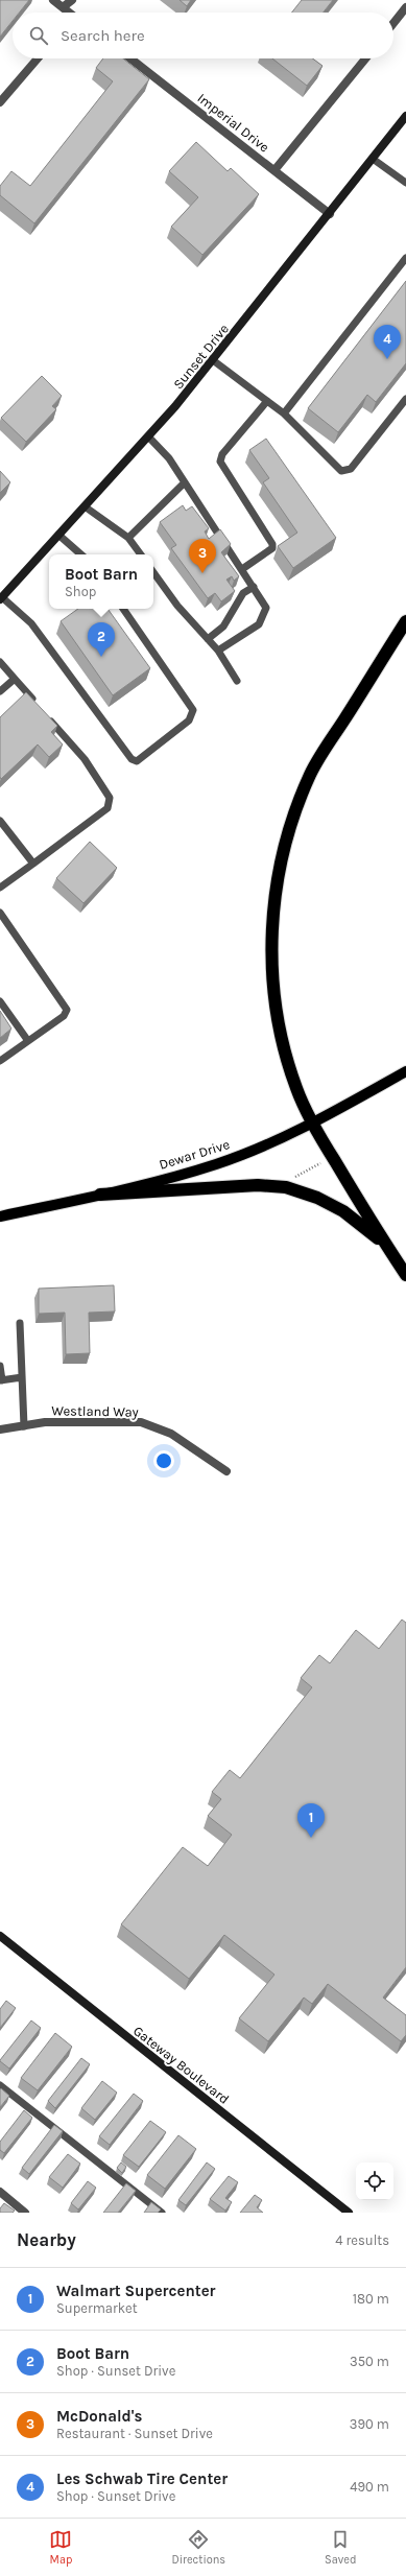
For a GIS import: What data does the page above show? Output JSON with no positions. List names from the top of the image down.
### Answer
{
  "streets": {
    "main road": ["Dewar Drive"],
    "street": [
      "Imperial Drive",
      "Sunset Drive",
      "Westland Way",
      "Gateway Boulevard"
    ]
  },
  "crossings": [
    ["Imperial Drive", "Sunset Drive"]
  ],
  "page": {
    "search": "Search here",
    "pins": [
      "4",
      "3",
      "2",
      "1"
    ],
    "popup": ["Boot Barn", "Shop"],
    "heading": ["Nearby", "4 results"],
    "list": [
      {
        "mark": "1",
        "name": "Walmart Supercenter",
        "note": "Supermarket",
        "value": "180 m"
      },
      {
        "mark": "2",
        "name": "Boot Barn",
        "note": "Shop · Sunset Drive",
        "value": "350 m"
      },
      {
        "mark": "3",
        "name": "McDonald's",
        "note": "Restaurant · Sunset Drive",
        "value": "390 m"
      },
      {
        "mark": "4",
        "name": "Les Schwab Tire Center",
        "note": "Shop · Sunset Drive",
        "value": "490 m"
      }
    ],
    "nav": ["Map", "Directions", "Saved"]
  }
}
